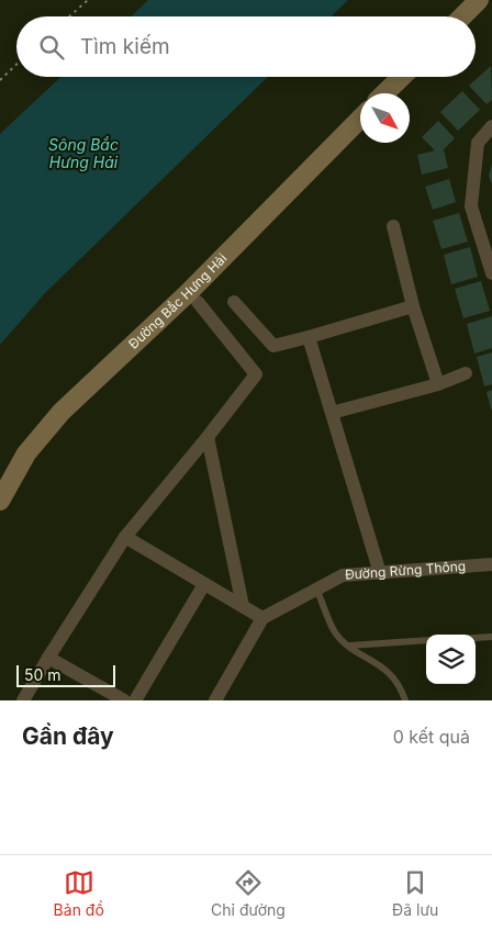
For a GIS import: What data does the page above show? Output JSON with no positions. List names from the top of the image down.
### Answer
{
  "streets": {
    "street": ["Đường Bắc Hưng Hải", "Đường Rừng Thông"]
  },
  "water": ["Sông Bắc Hưng Hải"],
  "scale_bar": "50 m",
  "north": "bottom right",
  "page": {
    "search": "Tìm kiếm",
    "scale": "50 m",
    "heading": ["Gần đây", "0 kết quả"],
    "nav": ["Bản đồ", "Chỉ đường", "Đã lưu"]
  }
}
